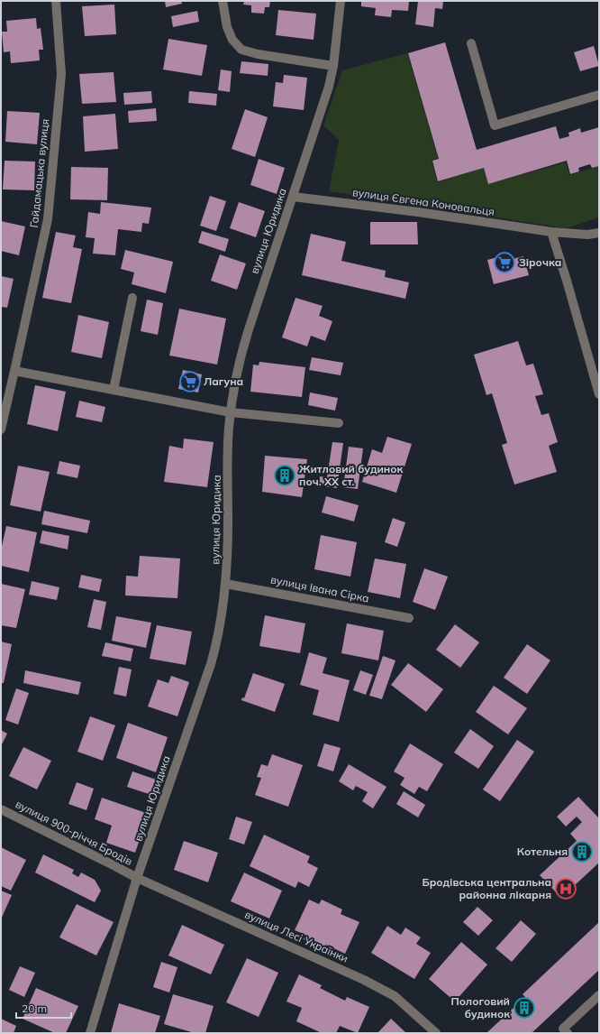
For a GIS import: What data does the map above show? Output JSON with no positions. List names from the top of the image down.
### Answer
{
  "streets": {
    "street": [
      "Гайдамацька вулиця",
      "вулиця Євгена Коновальця",
      "вулиця Юридика",
      "вулиця Івана Сірка",
      "вулиця 900-річчя Бродів",
      "вулиця Лесі Українки"
    ]
  },
  "crossings": [
    ["вулиця Євгена Коновальця", "вулиця Юридика"],
    ["вулиця Юридика", "вулиця Івана Сірка"],
    ["вулиця Юридика", "вулиця 900-річчя Бродів"],
    ["вулиця Юридика", "вулиця Лесі Українки"],
    ["вулиця 900-річчя Бродів", "вулиця Лесі Українки"]
  ],
  "places": {
    "supermarket": ["Зірочка", "Лагуна"],
    "building": ["Житловий будинок поч. XX ст.", "Котельня", "Пологовий будинок"],
    "hospital": ["Бродівська центральна районна лікарня"]
  },
  "scale_bar": "20 m"
}
